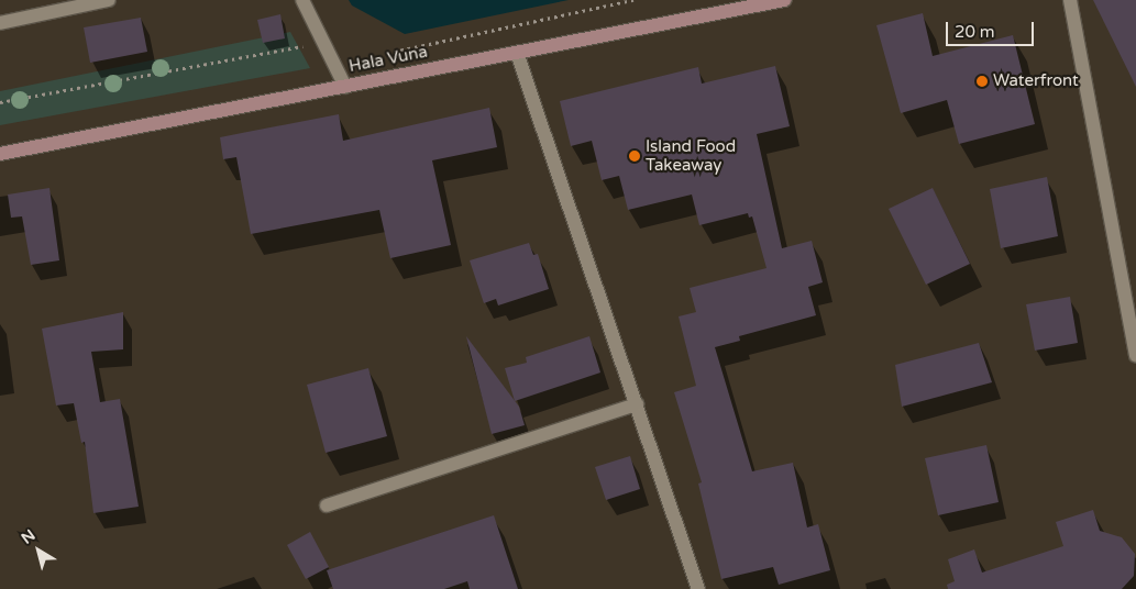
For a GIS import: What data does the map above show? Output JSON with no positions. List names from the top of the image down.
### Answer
{
  "streets": {
    "main road": ["Hala Vuna"]
  },
  "places": ["Waterfront", "Island Food Takeaway"],
  "scale_bar": "20 m",
  "north": "top left"
}
